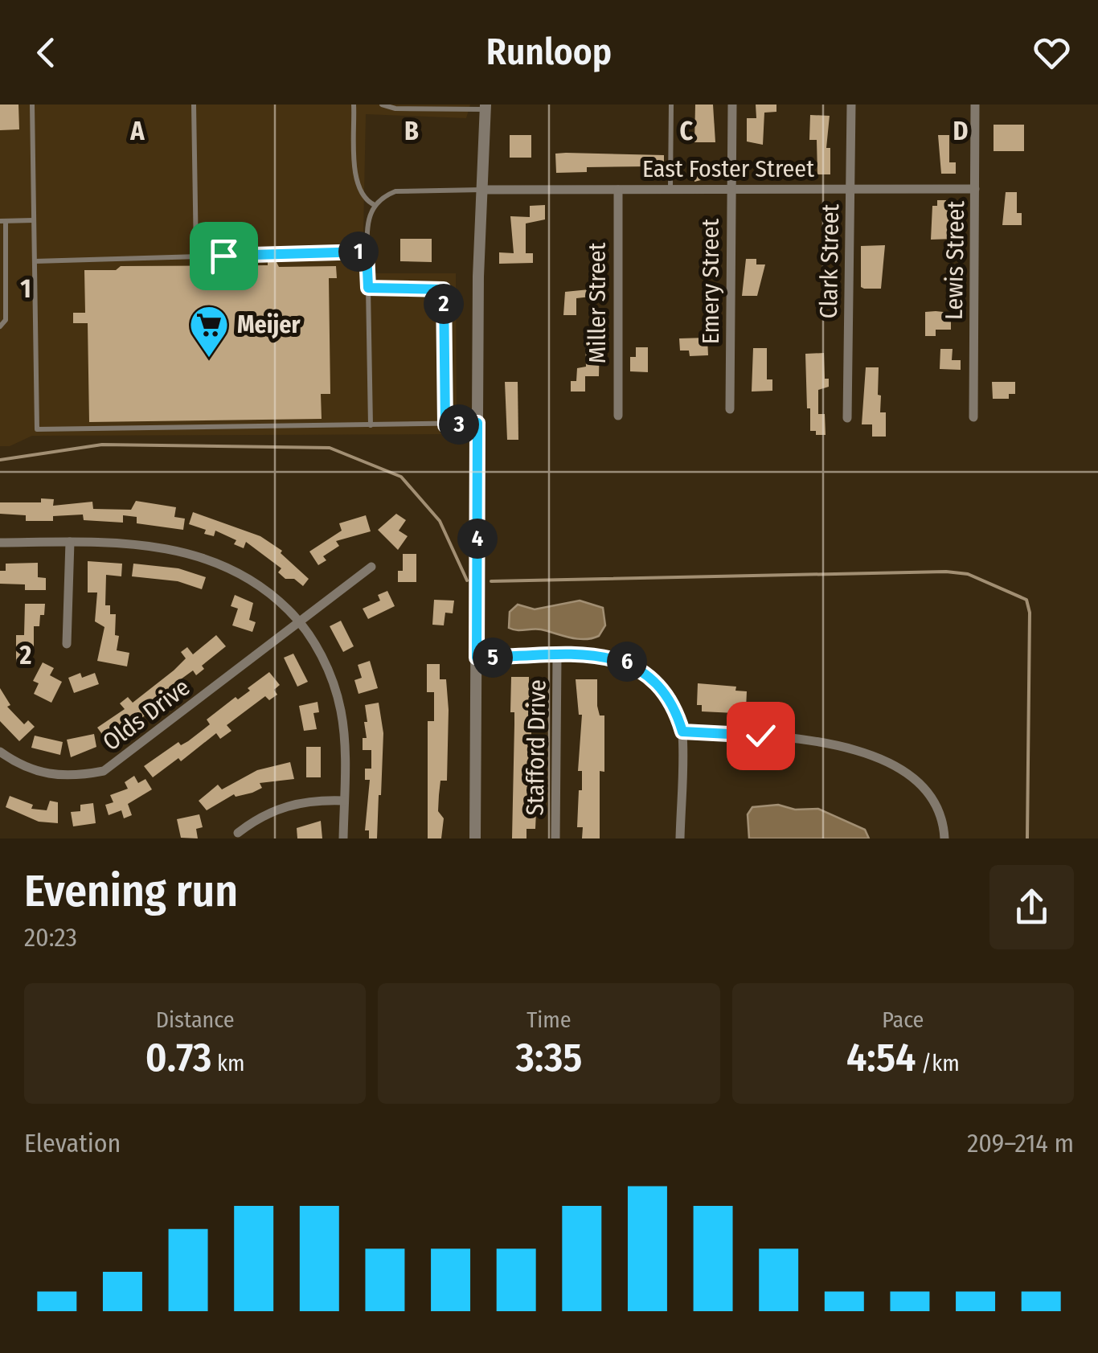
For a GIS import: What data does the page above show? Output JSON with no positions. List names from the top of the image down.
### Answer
{
  "streets": {
    "street": [
      "East Foster Street",
      "Lewis Street",
      "Clark Street",
      "Emery Street",
      "Miller Street",
      "Olds Drive",
      "Stafford Drive"
    ]
  },
  "crossings": [
    ["East Foster Street", "Lewis Street"],
    ["East Foster Street", "Clark Street"],
    ["East Foster Street", "Emery Street"],
    ["East Foster Street", "Miller Street"]
  ],
  "places": {
    "supermarket": ["Meijer"]
  },
  "page": {
    "header": "Runloop",
    "pins": [
      "1",
      "2",
      "3",
      "4",
      "5",
      "6"
    ],
    "heading": ["Evening run", "20:23"],
    "stats": [
      ["Distance", "0.73 km"],
      ["Time", "3:35"],
      ["Pace", "4:54 /km"]
    ],
    "chart": ["Elevation", "209–214 m"]
  },
  "grid": {
    "columns": [
      "A",
      "B",
      "C",
      "D"
    ],
    "rows": ["1", "2"]
  }
}
